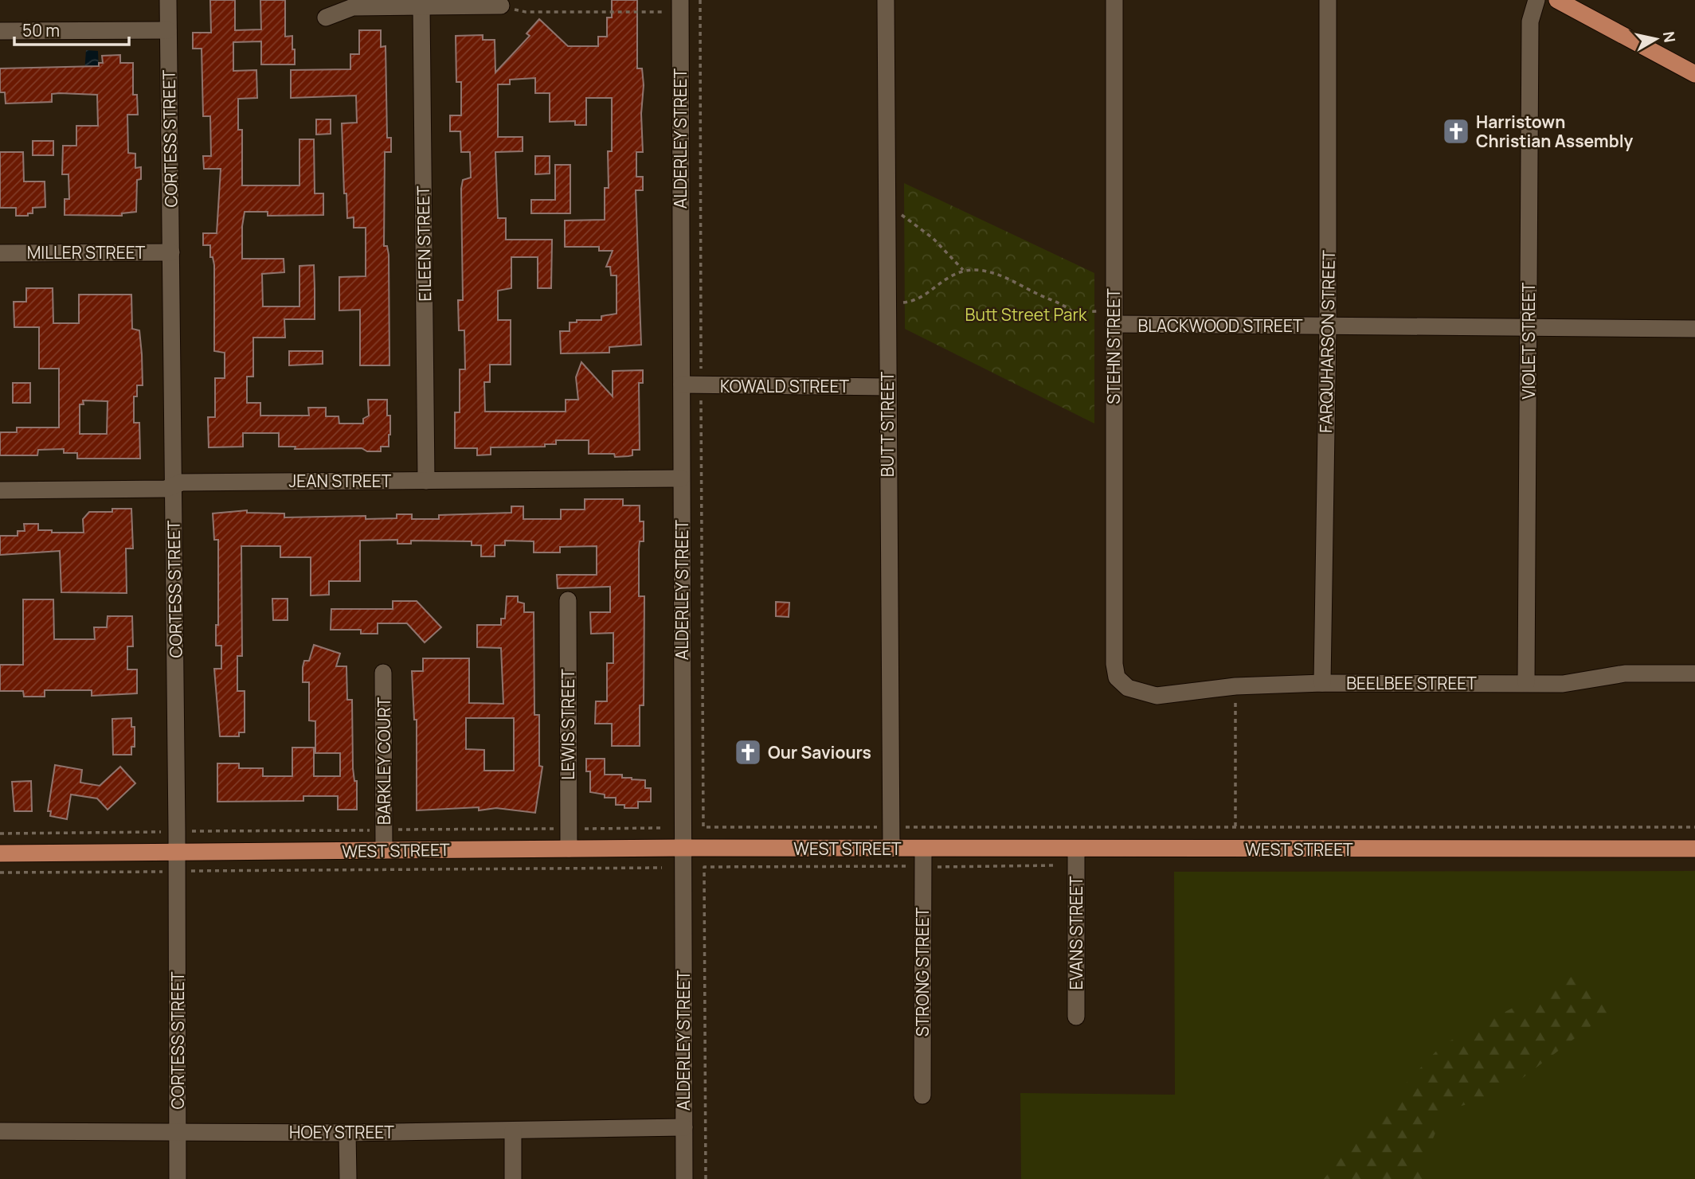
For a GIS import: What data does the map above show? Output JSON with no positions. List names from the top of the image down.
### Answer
{
  "streets": {
    "main road": ["WEST STREET"],
    "street": [
      "CORTESS STREET",
      "ALDERLEY STREET",
      "EILEEN STREET",
      "MILLER STREET",
      "BLACKWOOD STREET",
      "VIOLET STREET",
      "FARQUHARSON STREET",
      "STEHN STREET",
      "KOWALD STREET",
      "BUTT STREET",
      "JEAN STREET",
      "BEELBEE STREET",
      "LEWIS STREET",
      "BARKLEY COURT",
      "EVANS STREET",
      "STRONG STREET",
      "HOEY STREET"
    ]
  },
  "crossings": [
    ["CORTESS STREET", "MILLER STREET"],
    ["CORTESS STREET", "JEAN STREET"],
    ["CORTESS STREET", "WEST STREET"],
    ["CORTESS STREET", "HOEY STREET"],
    ["ALDERLEY STREET", "KOWALD STREET"],
    ["ALDERLEY STREET", "JEAN STREET"],
    ["ALDERLEY STREET", "WEST STREET"],
    ["ALDERLEY STREET", "HOEY STREET"],
    ["EILEEN STREET", "JEAN STREET"],
    ["BLACKWOOD STREET", "VIOLET STREET"],
    ["BLACKWOOD STREET", "FARQUHARSON STREET"],
    ["BLACKWOOD STREET", "STEHN STREET"],
    ["VIOLET STREET", "BEELBEE STREET"],
    ["FARQUHARSON STREET", "BEELBEE STREET"],
    ["STEHN STREET", "BEELBEE STREET"],
    ["KOWALD STREET", "BUTT STREET"],
    ["BUTT STREET", "WEST STREET"],
    ["LEWIS STREET", "WEST STREET"],
    ["BARKLEY COURT", "WEST STREET"],
    ["WEST STREET", "EVANS STREET"],
    ["WEST STREET", "STRONG STREET"]
  ],
  "parks": ["Butt Street Park"],
  "places": {
    "church": ["Harristown Christian Assembly", "Our Saviours"]
  },
  "scale_bar": "50 m",
  "north": "right"
}
